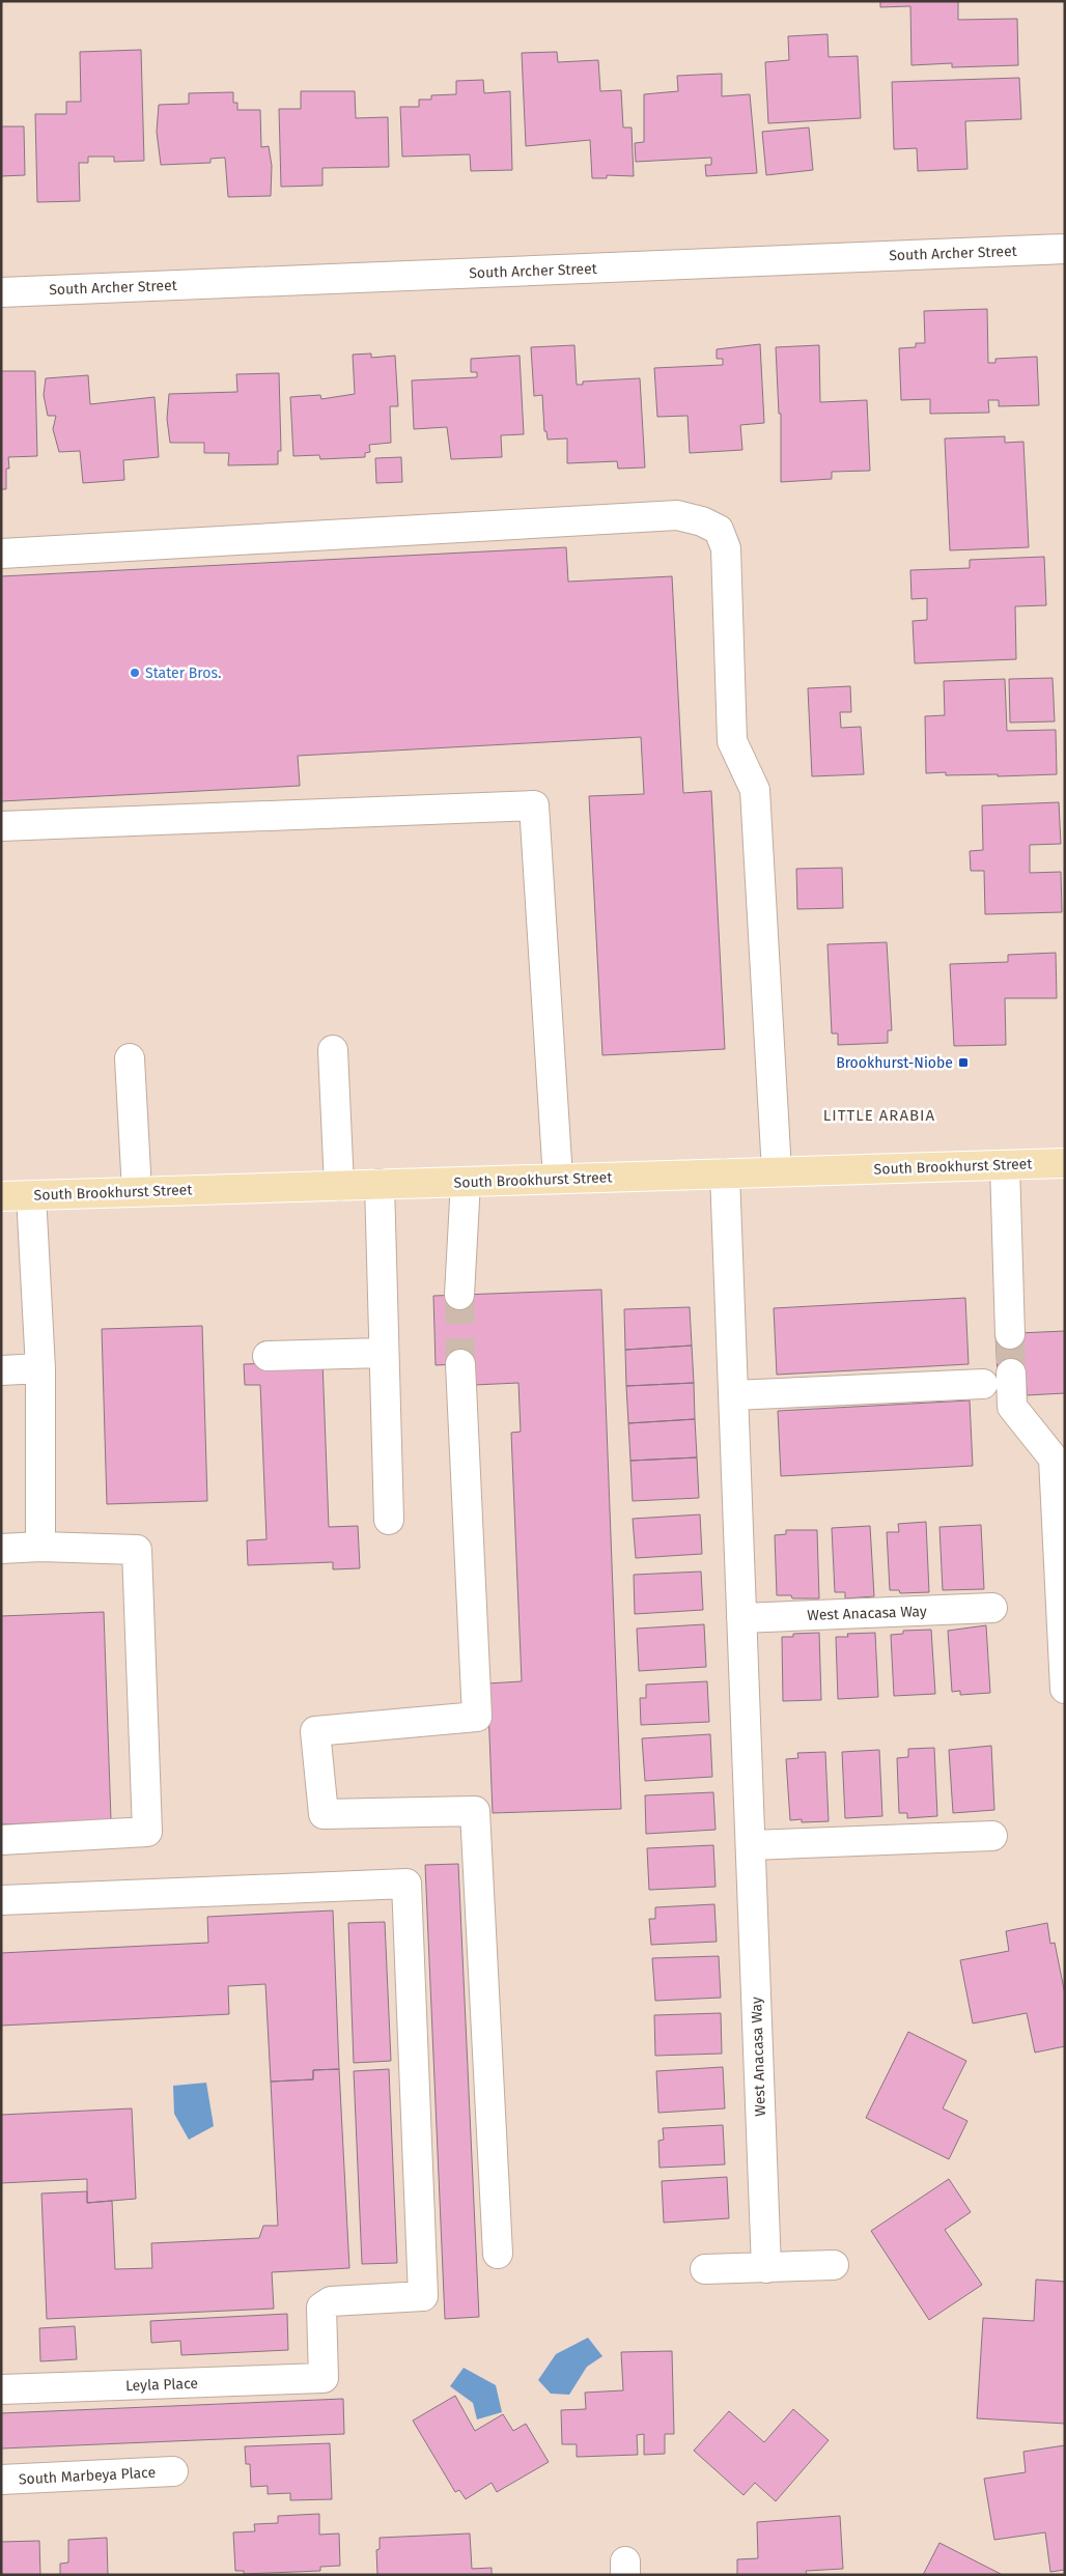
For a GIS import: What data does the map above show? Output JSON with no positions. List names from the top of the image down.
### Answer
{
  "streets": {
    "main road": ["South Brookhurst Street"],
    "street": [
      "South Archer Street",
      "West Anacasa Way",
      "Leyla Place",
      "South Marbeya Place"
    ]
  },
  "crossings": [
    ["South Brookhurst Street", "West Anacasa Way"]
  ],
  "districts": ["LITTLE ARABIA"],
  "places": {
    "other": ["Stater Bros."],
    "transit": ["Brookhurst-Niobe"]
  }
}
